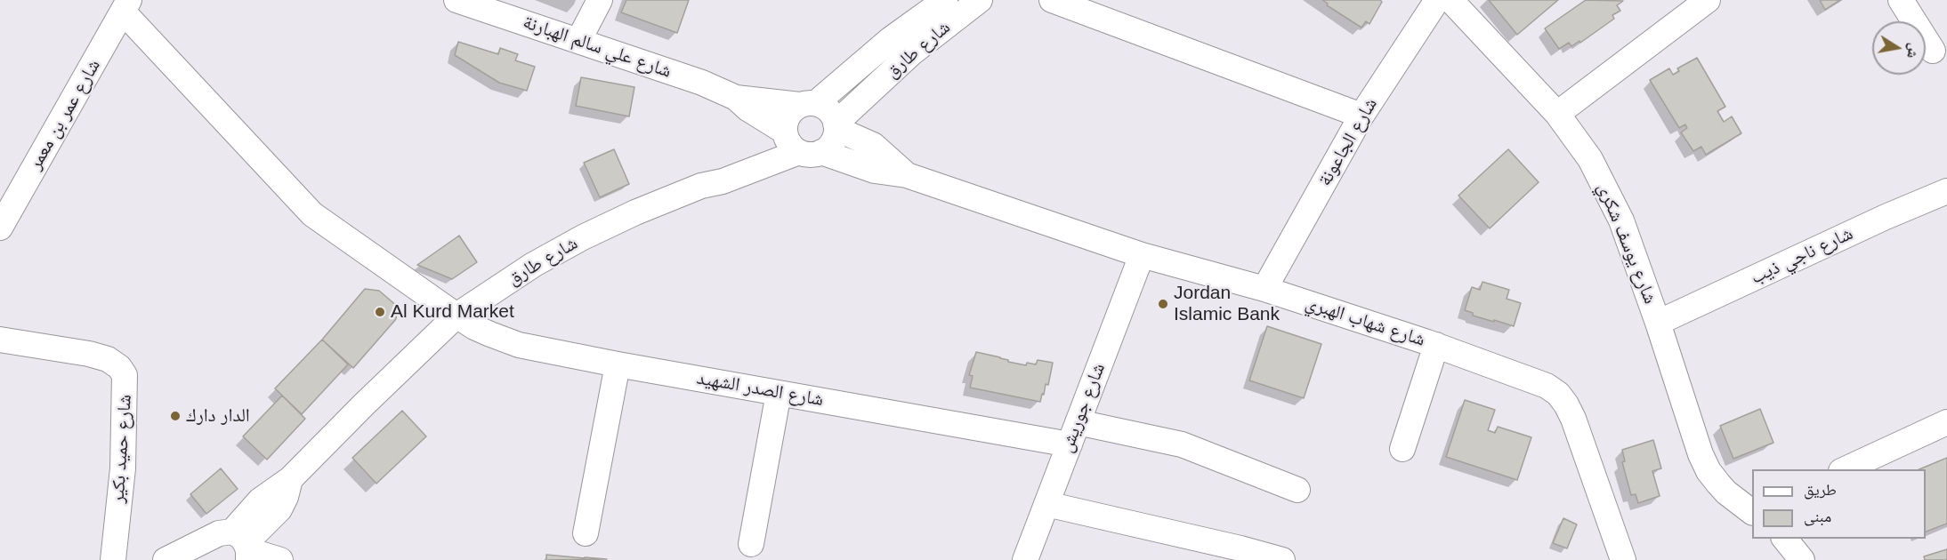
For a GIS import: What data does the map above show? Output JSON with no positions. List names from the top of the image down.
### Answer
{
  "streets": {
    "street": [
      "شارع علي سالم الهبارنة",
      "شارع طارق",
      "شارع عمر بن معمر",
      "شارع الجاعونة",
      "شارع يوسف شكري",
      "شارع ناجي ذيب",
      "شارع شهاب الهبري",
      "شارع الصدر الشهيد",
      "شارع جوريش",
      "شارع حميد بكير"
    ]
  },
  "crossings": [
    ["شارع علي سالم الهبارنة", "شارع طارق"],
    ["شارع علي سالم الهبارنة", "شارع شهاب الهبري"],
    ["شارع طارق", "شارع شهاب الهبري"],
    ["شارع طارق", "شارع الصدر الشهيد"],
    ["شارع عمر بن معمر", "شارع الصدر الشهيد"],
    ["شارع الجاعونة", "شارع شهاب الهبري"],
    ["شارع يوسف شكري", "شارع ناجي ذيب"],
    ["شارع شهاب الهبري", "شارع جوريش"],
    ["شارع الصدر الشهيد", "شارع جوريش"]
  ],
  "places": ["Jordan Islamic Bank", "Al Kurd Market", "الدار دارك"],
  "legend": ["طريق", "مبنى"],
  "north": "right"
}
